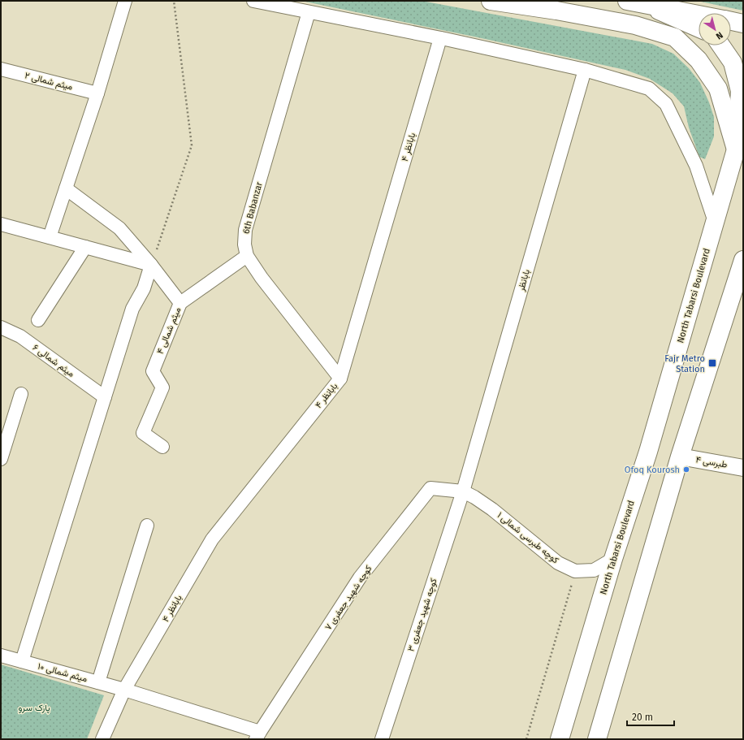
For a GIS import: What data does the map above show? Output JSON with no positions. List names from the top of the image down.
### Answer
{
  "streets": {
    "main road": ["North Tabarsi Boulevard"],
    "street": [
      "میثم شمالی ۲",
      "بابانظر ۴",
      "6th Babanzar",
      "بابانظر",
      "میثم شمالی ۴",
      "میثم شمالی ۶",
      "طبرسی ۴",
      "کوچه طبرسی شمالی ۱",
      "کوچه شهید جعفری ۷",
      "کوچه شهید جعفری ۳",
      "میثم شمالی ۱۰"
    ]
  },
  "crossings": [
    ["بابانظر ۴", "6th Babanzar"],
    ["بابانظر ۴", "میثم شمالی ۱۰"],
    ["بابانظر", "کوچه طبرسی شمالی ۱"],
    ["بابانظر", "کوچه شهید جعفری ۷"],
    ["بابانظر", "کوچه شهید جعفری ۳"],
    ["کوچه طبرسی شمالی ۱", "کوچه شهید جعفری ۷"],
    ["کوچه طبرسی شمالی ۱", "کوچه شهید جعفری ۳"],
    ["کوچه شهید جعفری ۷", "کوچه شهید جعفری ۳"],
    ["کوچه شهید جعفری ۷", "میثم شمالی ۱۰"]
  ],
  "parks": ["پارک سرو"],
  "places": {
    "transit": ["Fajr Metro Station"],
    "other": ["Ofoq Kourosh"]
  },
  "scale_bar": "20 m",
  "north": "bottom right"
}
